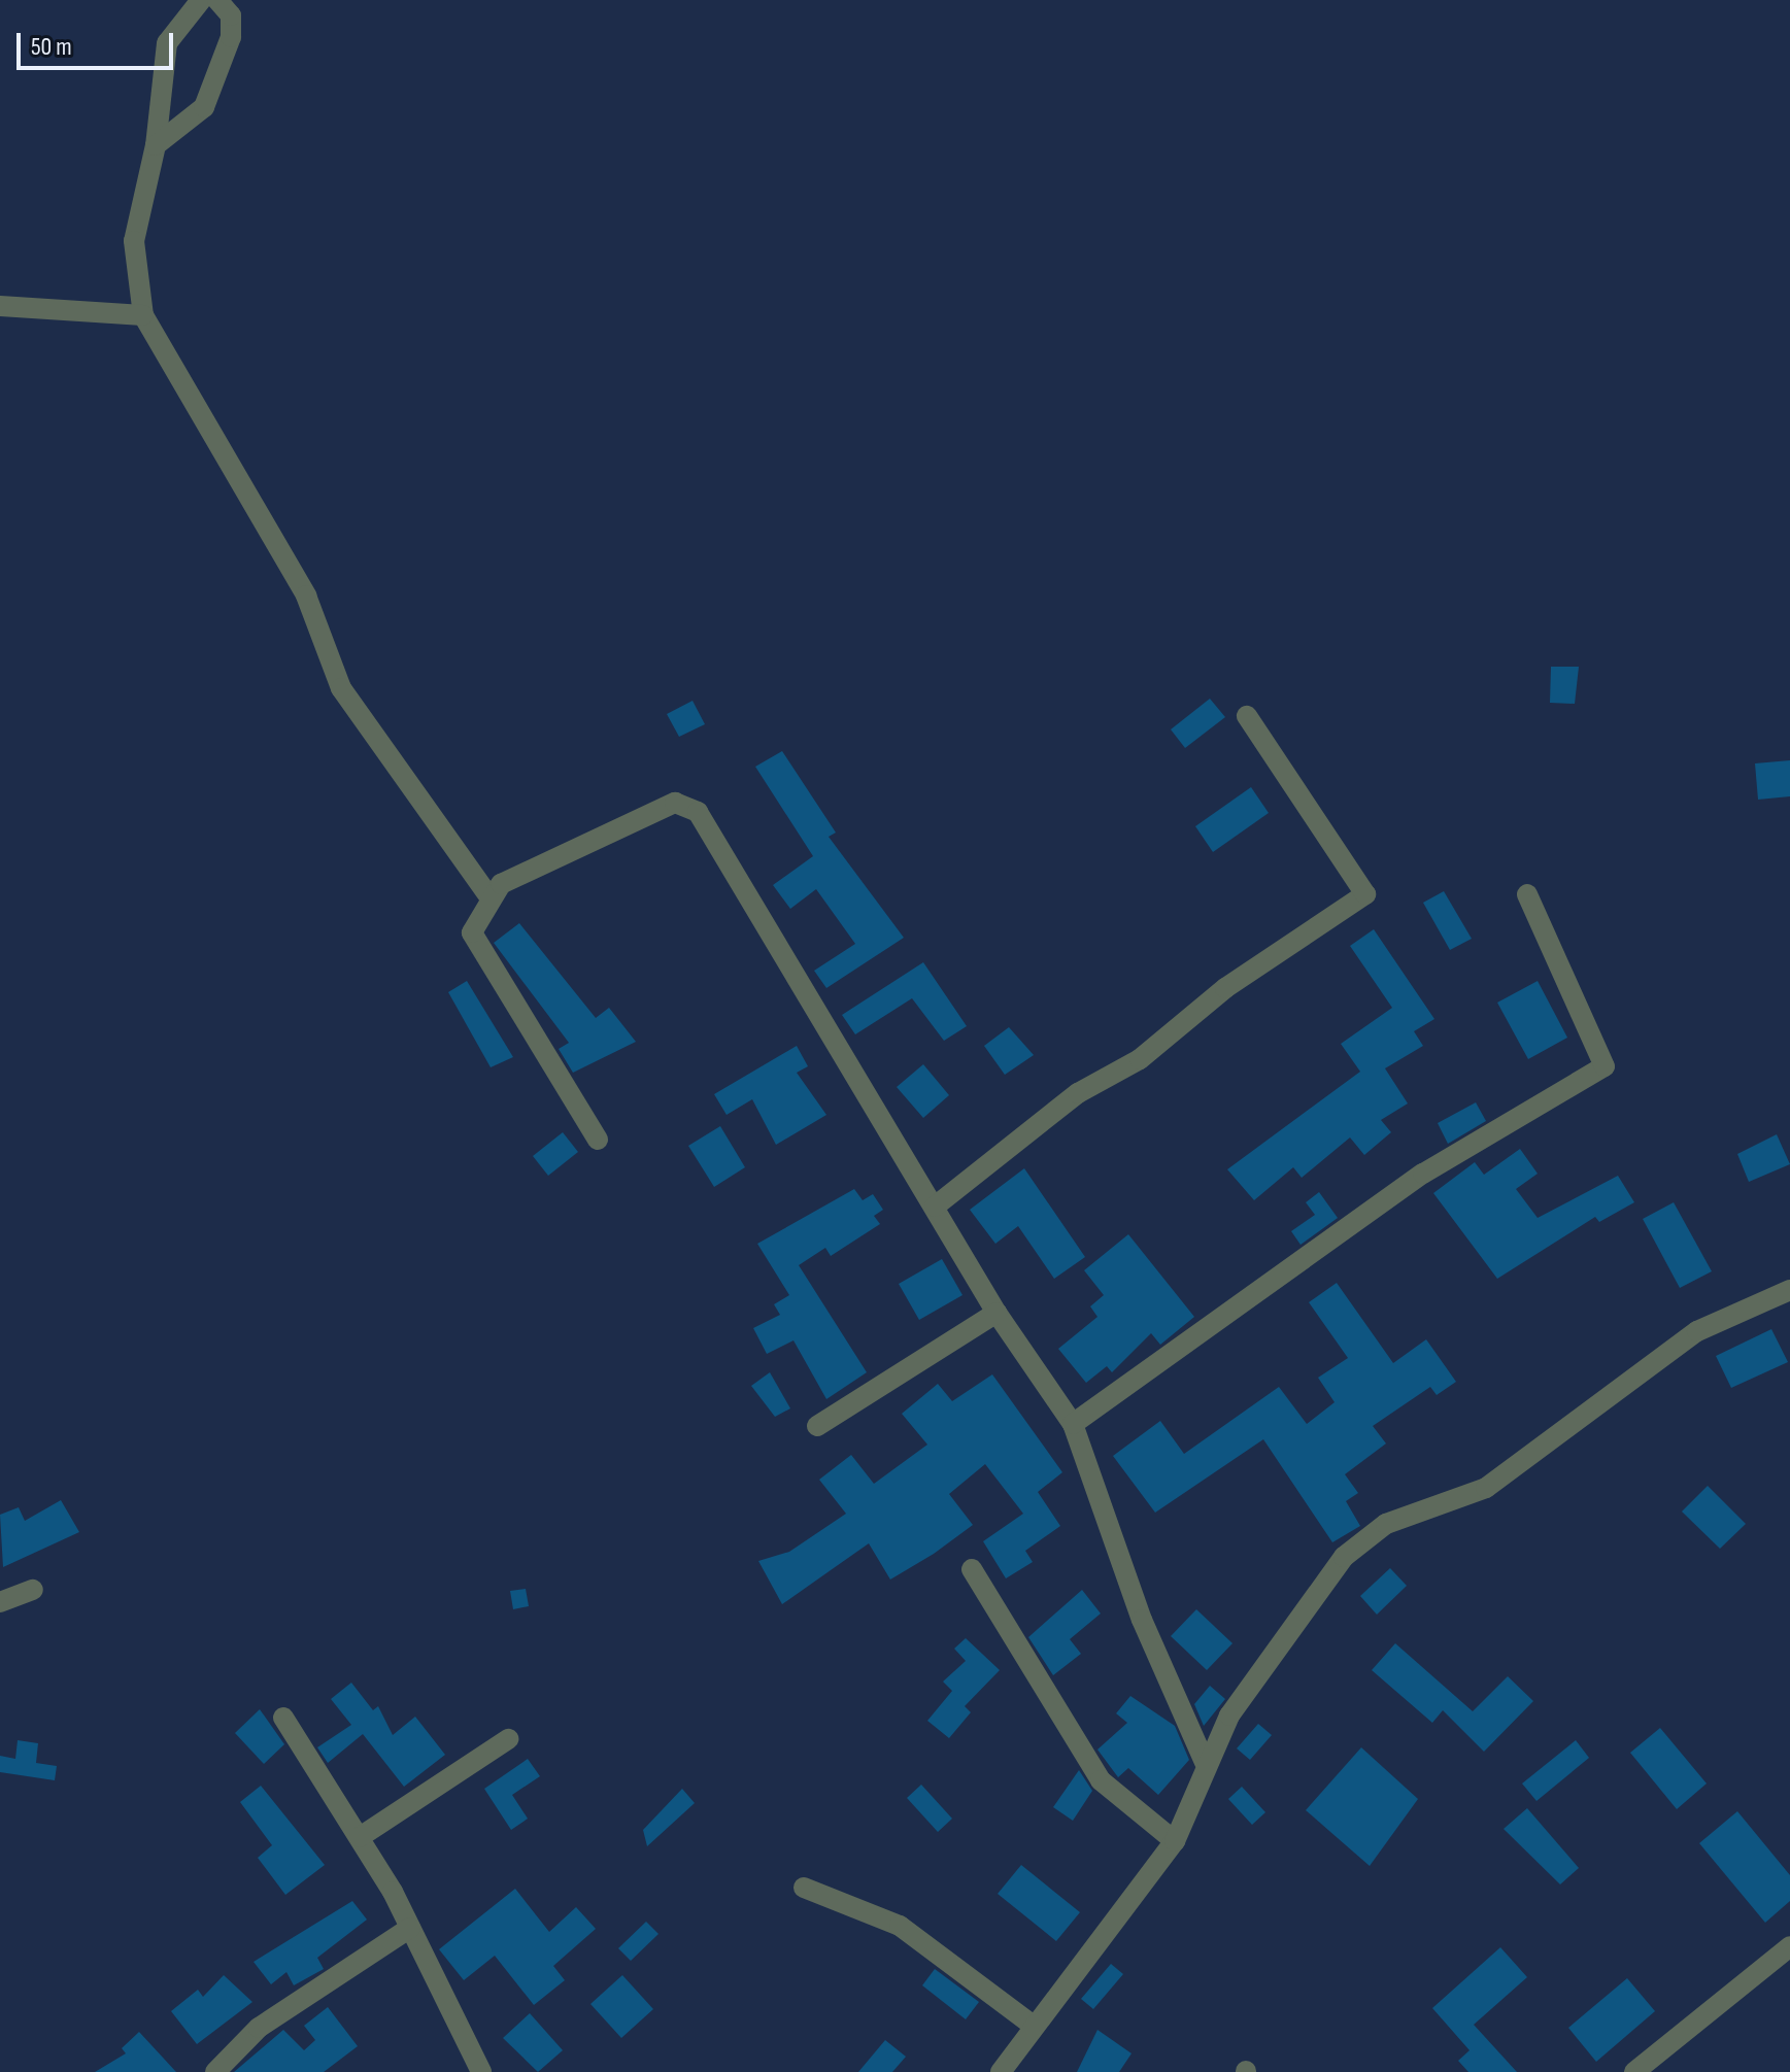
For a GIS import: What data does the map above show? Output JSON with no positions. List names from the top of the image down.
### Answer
{
  "scale_bar": "50 m"
}
